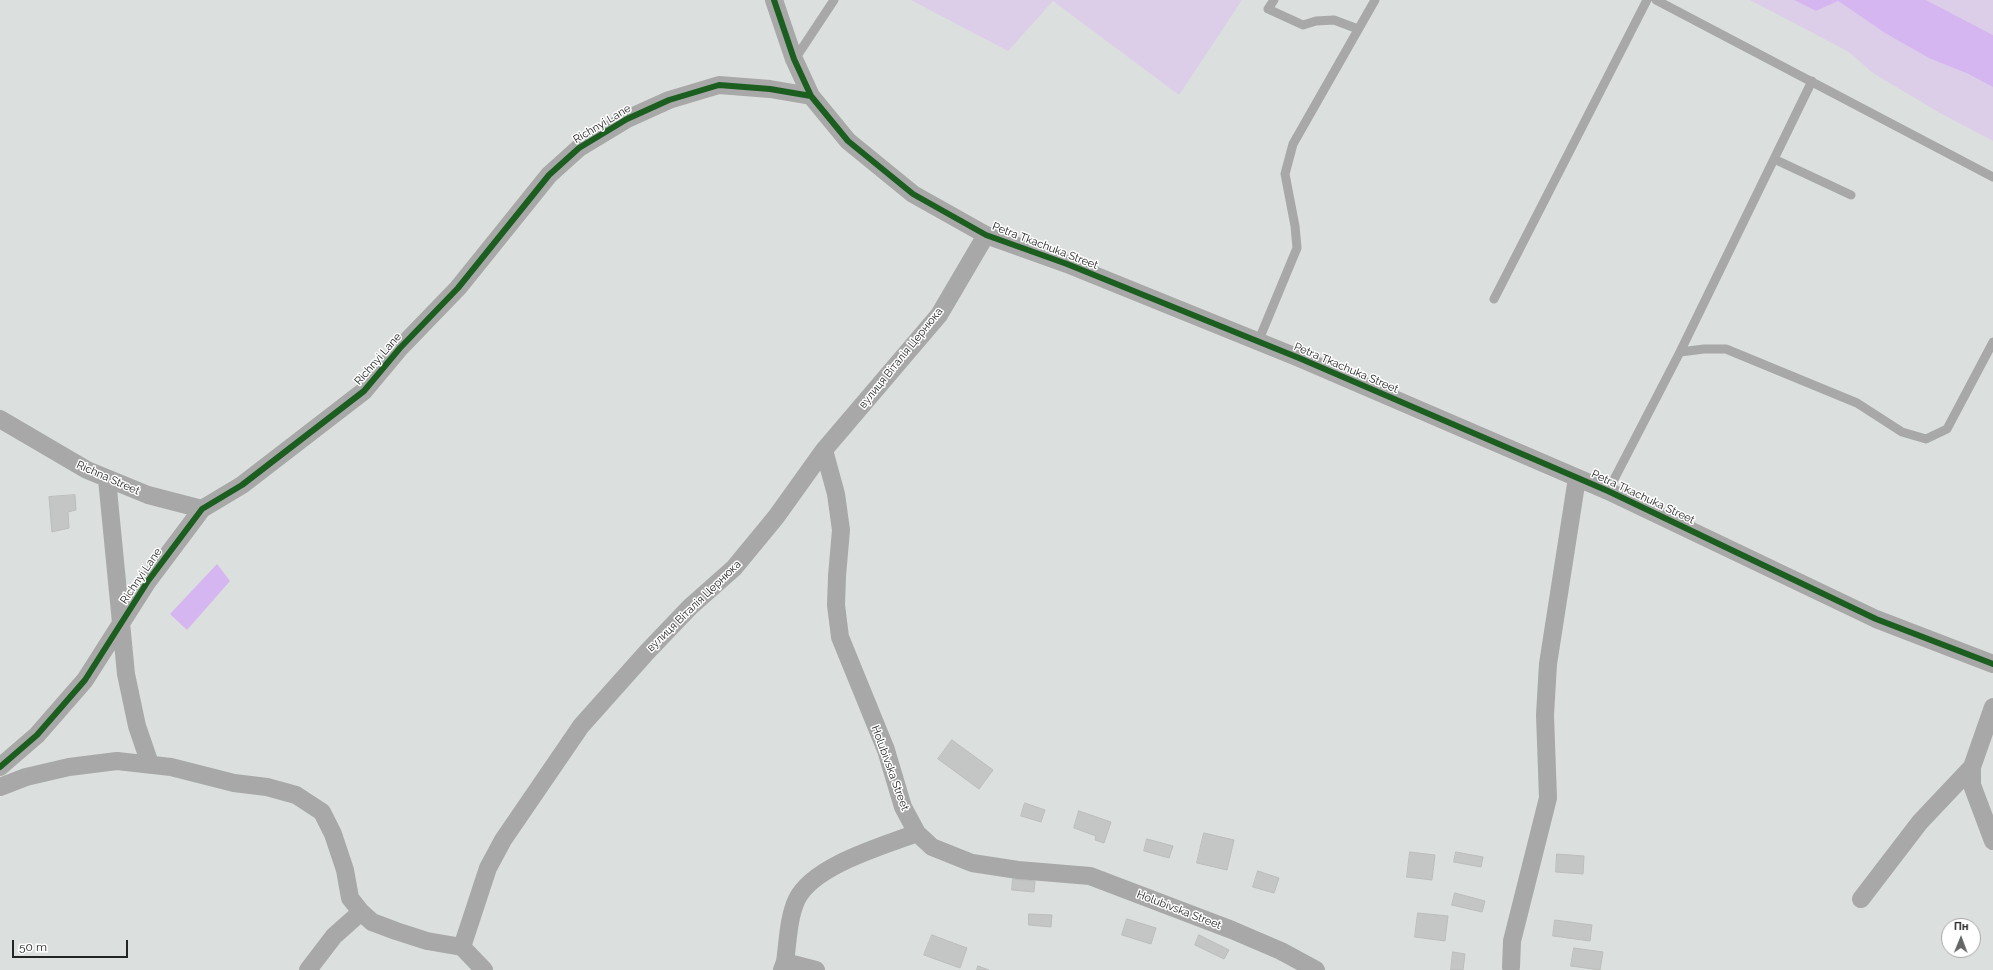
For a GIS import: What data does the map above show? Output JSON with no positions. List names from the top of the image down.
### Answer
{
  "streets": {
    "street": [
      "Richnyi Lane",
      "Petra Tkachuka Street",
      "вулиця Віталія Цернюка",
      "Richna Street",
      "Holubivska Street"
    ]
  },
  "crossings": [
    ["Richnyi Lane", "Petra Tkachuka Street"],
    ["Richnyi Lane", "Richna Street"],
    ["Petra Tkachuka Street", "вулиця Віталія Цернюка"],
    ["вулиця Віталія Цернюка", "Holubivska Street"]
  ],
  "scale_bar": "50 m",
  "north": "top"
}
